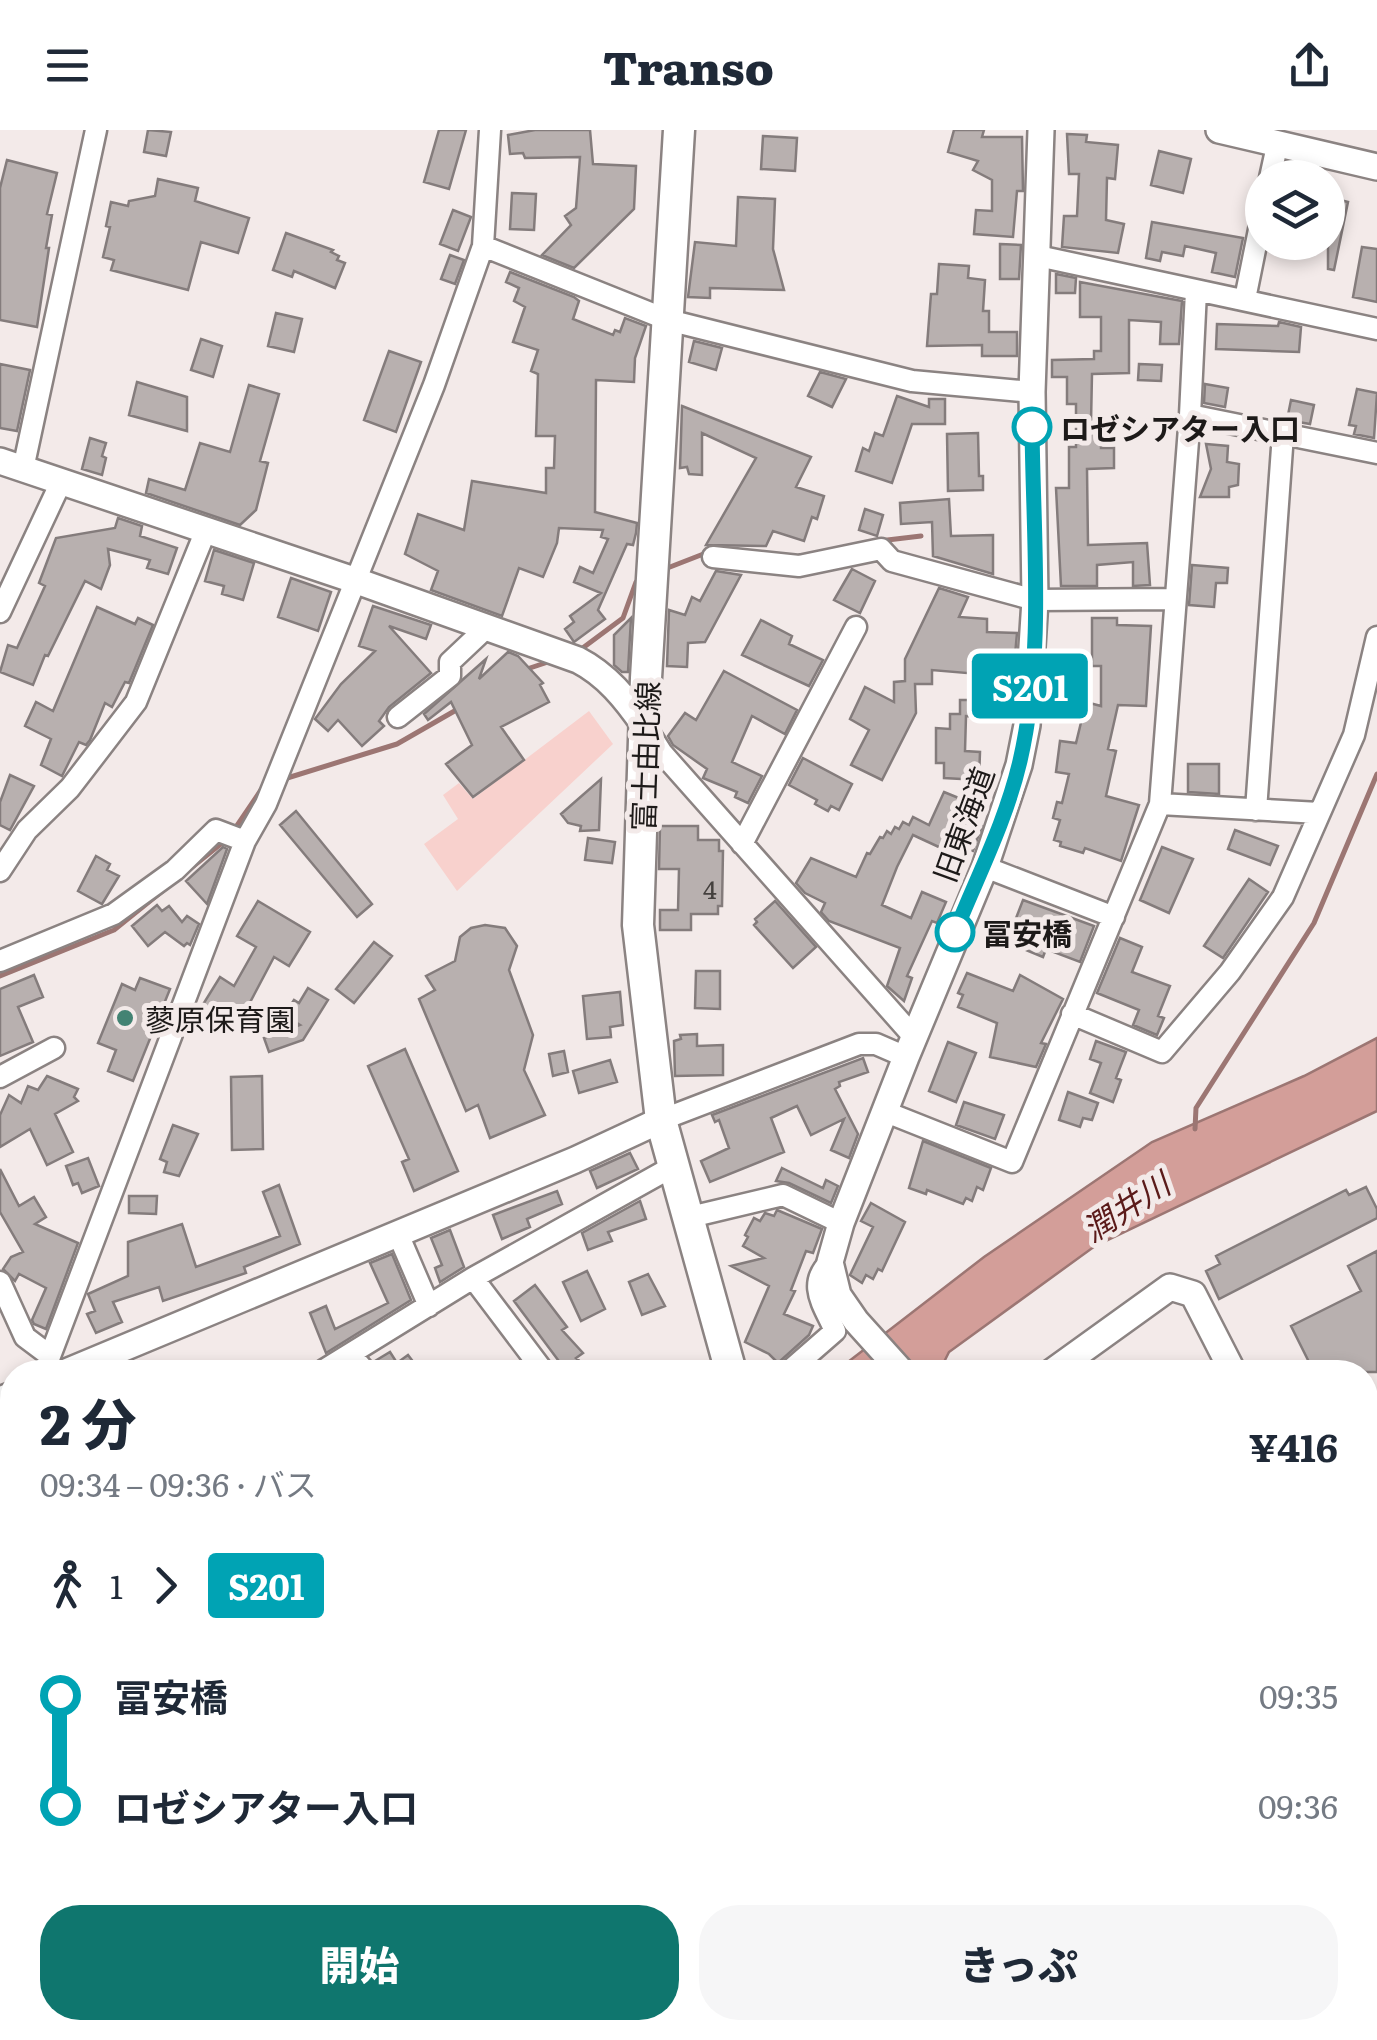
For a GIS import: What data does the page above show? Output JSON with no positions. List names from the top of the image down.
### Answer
{
  "streets": {
    "main road": ["富士由比線"],
    "street": ["旧東海道"]
  },
  "water": ["潤井川"],
  "places": ["ロゼシアター入口", "冨安橋", "蓼原保育園"],
  "lines": ["bus line S201"],
  "house_numbers": ["4"],
  "page": {
    "header": "Transo",
    "on_map": "S201",
    "heading": ["2 分", "09:34 – 09:36 · バス", "¥416"],
    "legs": ["1", "S201"],
    "list": [
      {
        "name": "冨安橋",
        "value": "09:35"
      },
      {
        "name": "ロゼシアター入口",
        "value": "09:36"
      }
    ],
    "buttons": ["開始", "きっぷ"]
  }
}
